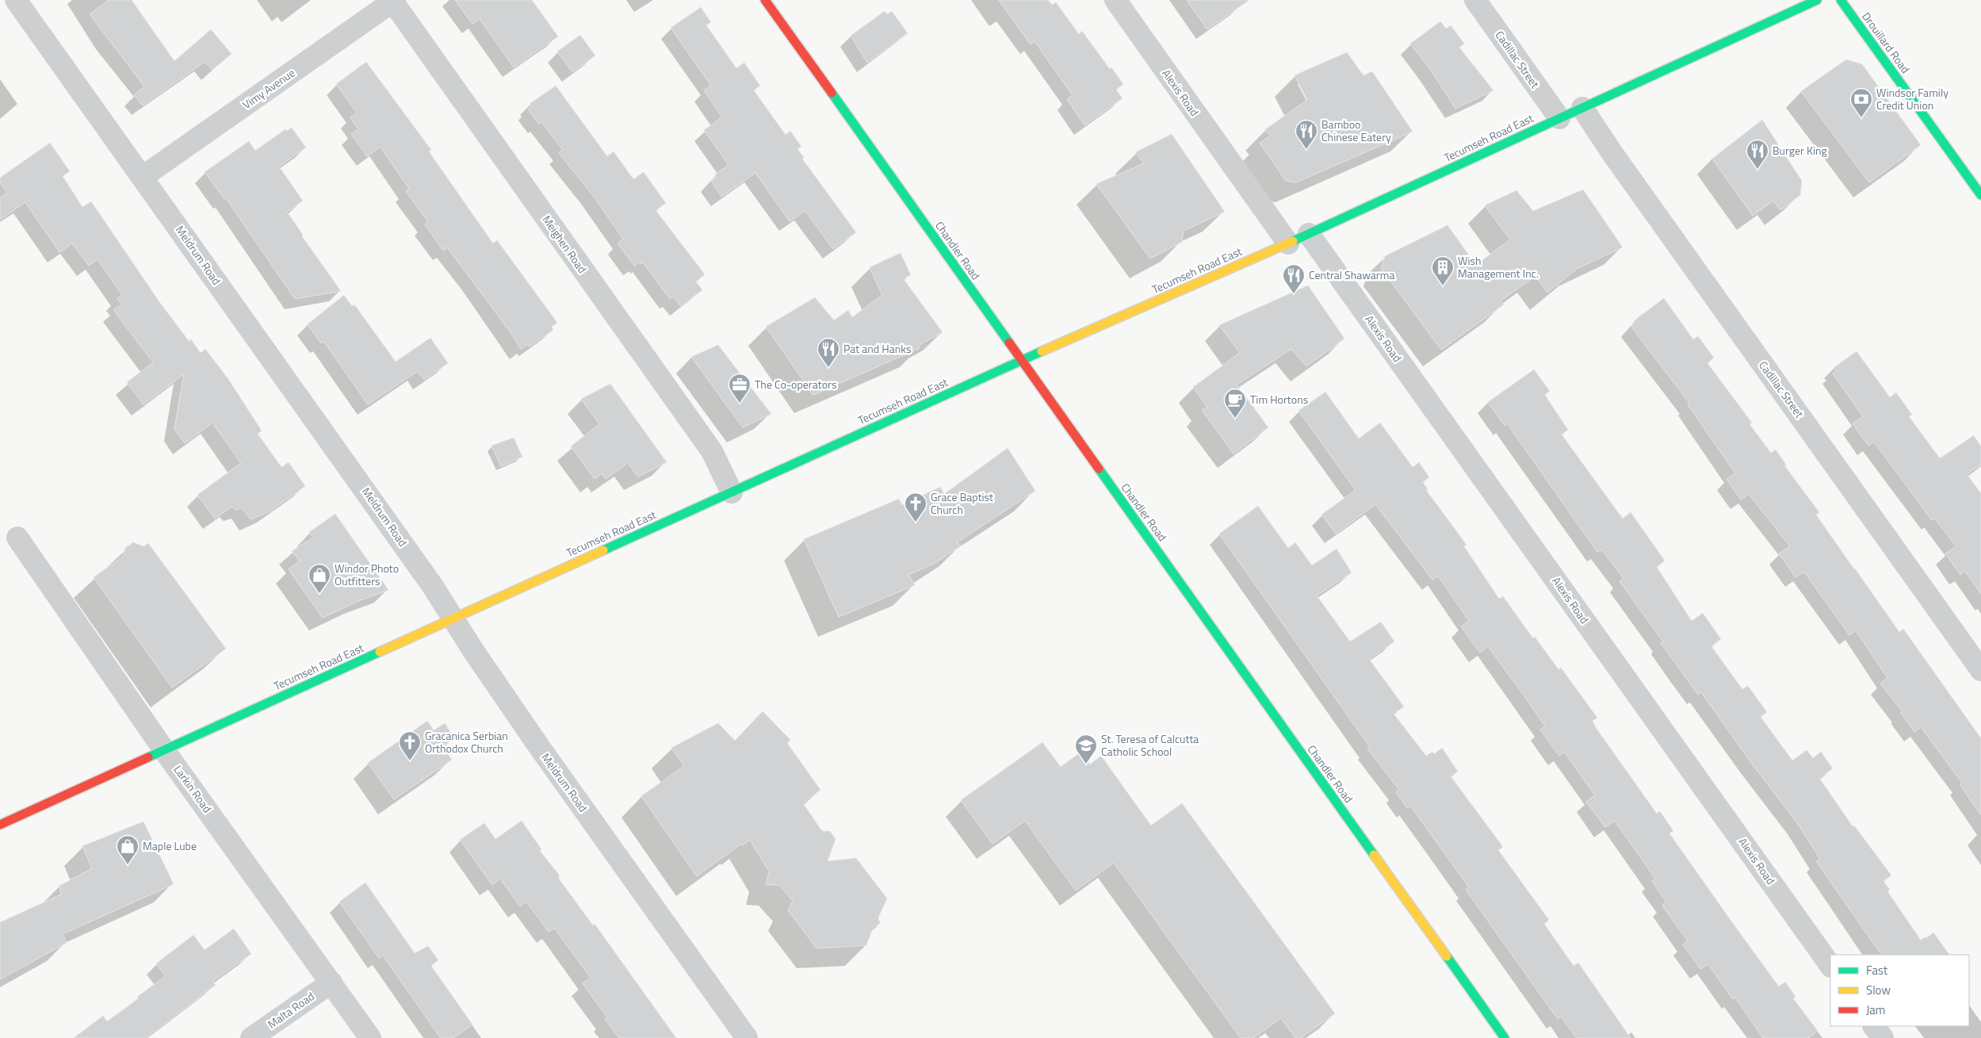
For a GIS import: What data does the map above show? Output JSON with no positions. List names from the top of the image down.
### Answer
{
  "streets": {
    "main road": ["Drouillard Road", "Tecumseh Road East", "Chandler Road"],
    "street": [
      "Cadillac Street",
      "Vimy Avenue",
      "Alexis Road",
      "Meighen Road",
      "Meldrum Road",
      "Larkin Road",
      "Malta Road"
    ]
  },
  "crossings": [
    ["Cadillac Street", "Tecumseh Road East"],
    ["Vimy Avenue", "Meighen Road"],
    ["Vimy Avenue", "Meldrum Road"],
    ["Alexis Road", "Tecumseh Road East"],
    ["Tecumseh Road East", "Meighen Road"],
    ["Tecumseh Road East", "Chandler Road"],
    ["Tecumseh Road East", "Meldrum Road"],
    ["Tecumseh Road East", "Larkin Road"],
    ["Larkin Road", "Malta Road"]
  ],
  "places": {
    "bank": ["Windsor Family Credit Union"],
    "restaurant": [
      "Bamboo Chinese Eatery",
      "Burger King",
      "Central Shawarma",
      "Pat and Hanks"
    ],
    "building": ["Wish Management Inc."],
    "office": ["The Co-operators"],
    "cafe": ["Tim Hortons"],
    "church": ["Grace Baptist Church", "Gracanica Serbian Orthodox Church"],
    "shop": ["Windor Photo Outfitters", "Maple Lube"],
    "school or university": ["St. Teresa of Calcutta Catholic School"]
  },
  "legend": ["Fast", "Slow", "Jam"]
}
